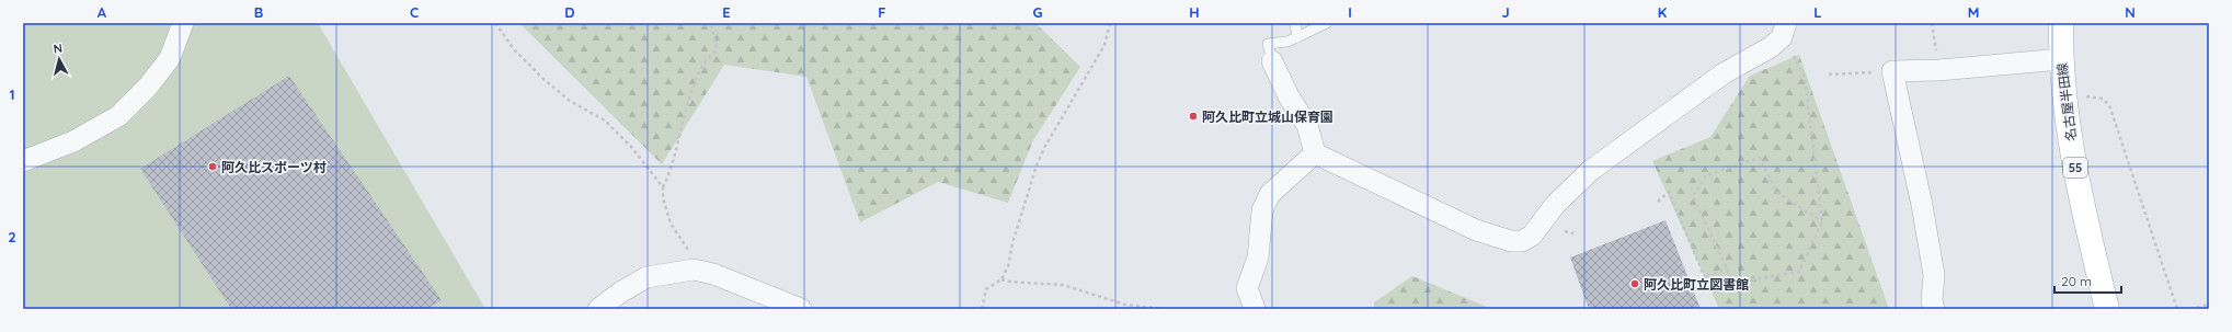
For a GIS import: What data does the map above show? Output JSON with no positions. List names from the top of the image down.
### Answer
{
  "streets": {
    "main road": ["名古屋半田線", "55"]
  },
  "places": ["阿久比町立城山保育園", "阿久比スポーツ村", "阿久比町立図書館"],
  "scale_bar": "20 m",
  "north": "top",
  "grid": {
    "columns": [
      "A",
      "B",
      "C",
      "D",
      "E",
      "F",
      "G",
      "H",
      "I",
      "J",
      "K",
      "L",
      "M",
      "N"
    ],
    "rows": ["1", "2"]
  }
}
